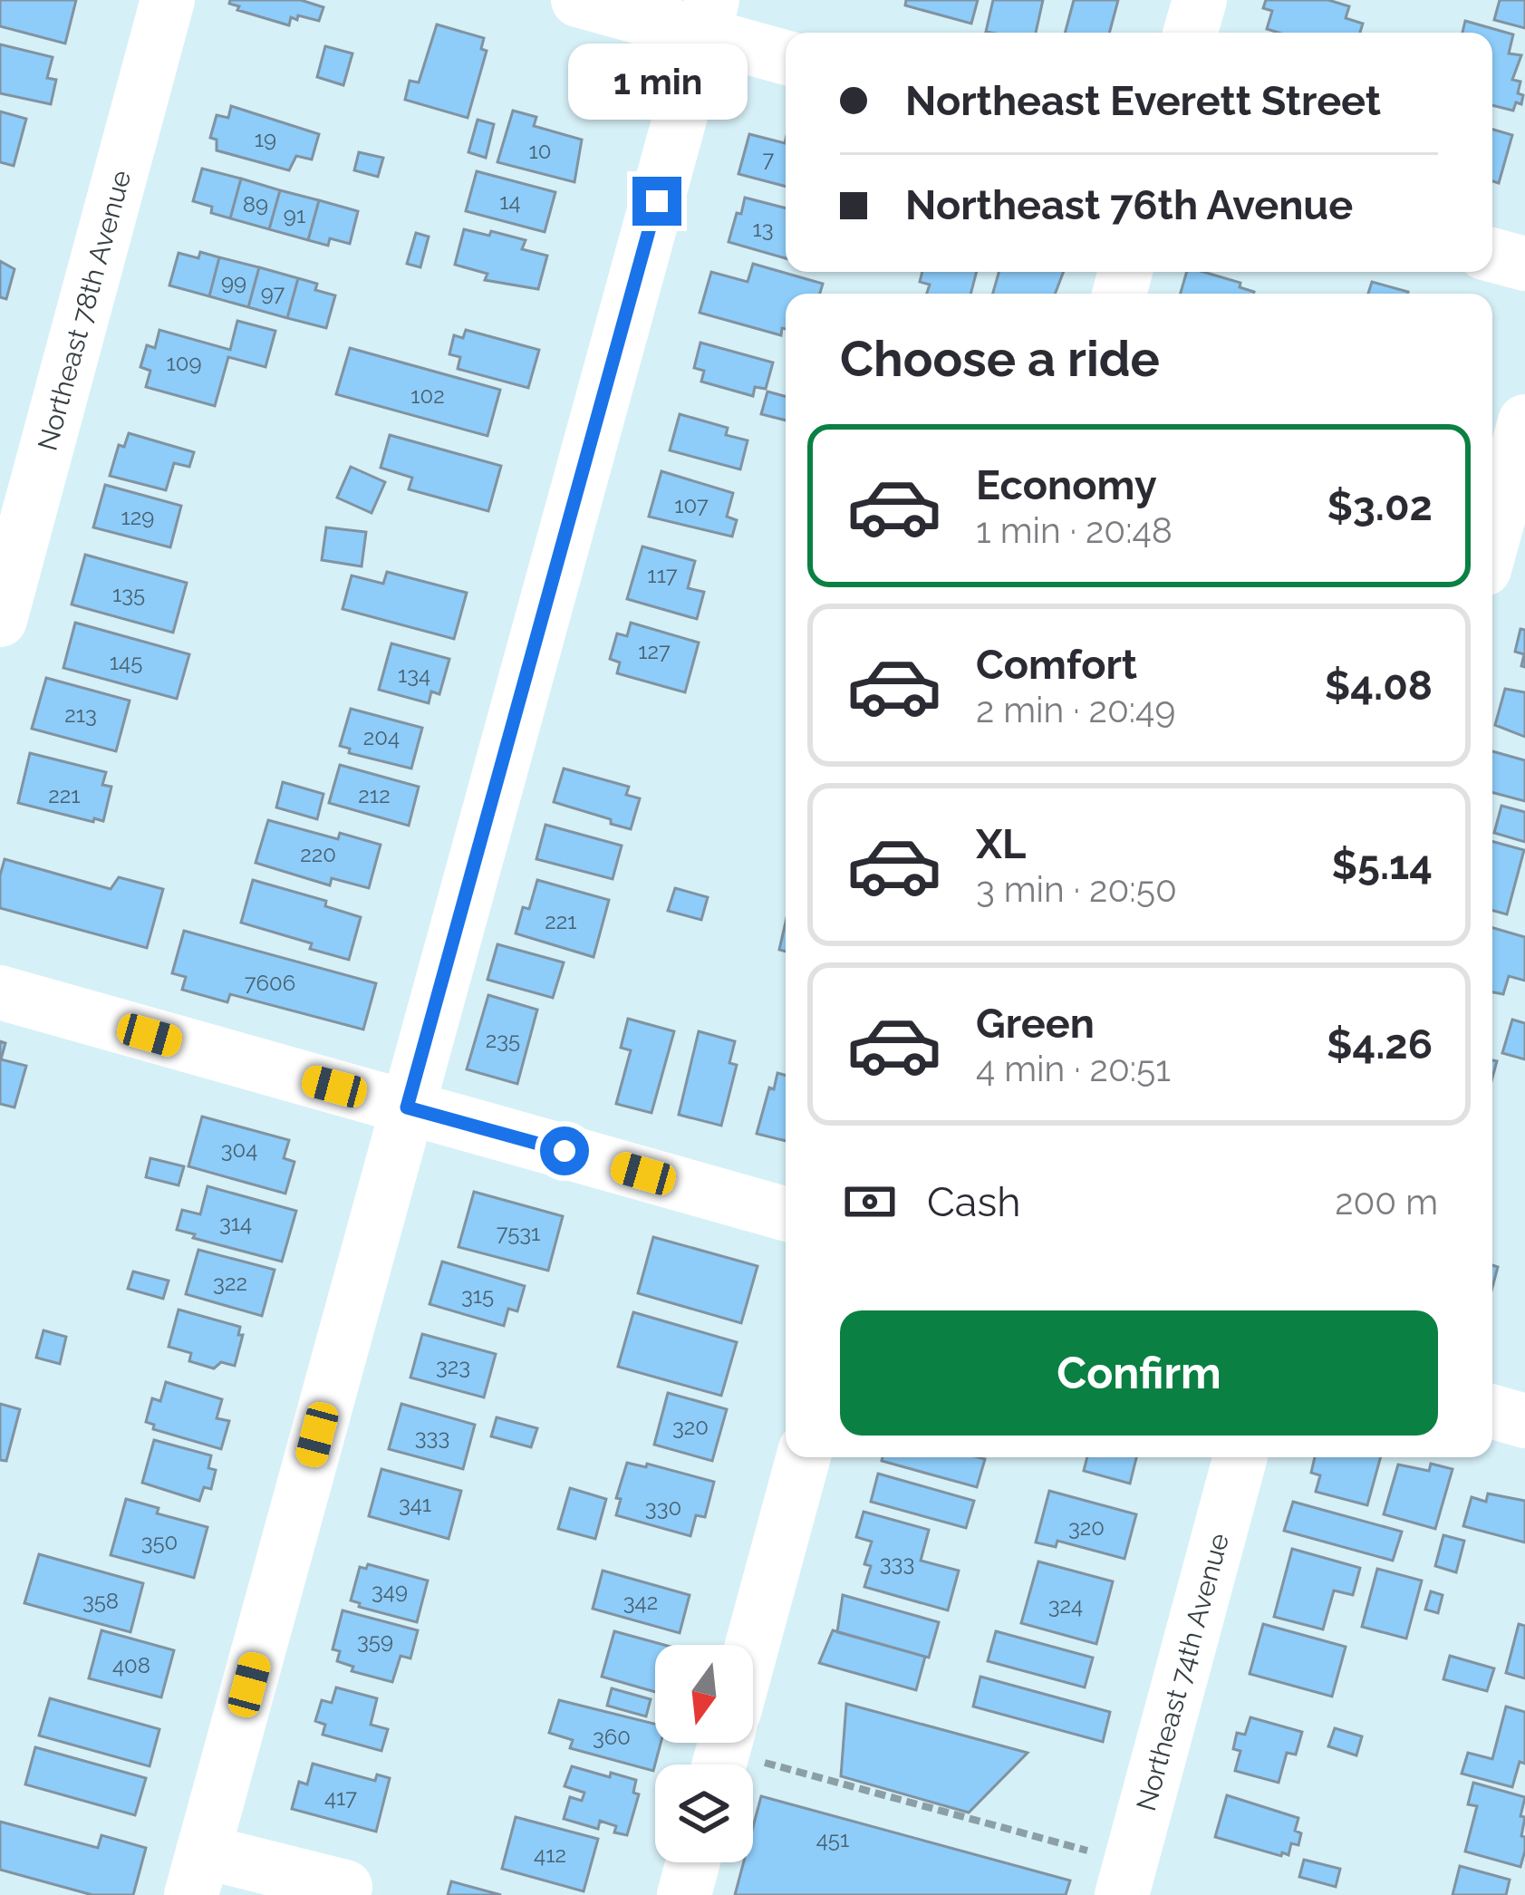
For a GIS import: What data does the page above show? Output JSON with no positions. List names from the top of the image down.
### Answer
{
  "streets": {
    "street": ["Northeast 78th Avenue", "Northeast 74th Avenue"]
  },
  "house_numbers": [
    "19",
    "10",
    "7",
    "14",
    "89",
    "91",
    "13",
    "99",
    "97",
    "109",
    "102",
    "107",
    "129",
    "117",
    "135",
    "127",
    "145",
    "134",
    "213",
    "204",
    "221",
    "212",
    "220",
    "221",
    "7606",
    "235",
    "304",
    "314",
    "7531",
    "322",
    "315",
    "323",
    "320",
    "333",
    "341",
    "330",
    "320",
    "350",
    "333",
    "349",
    "358",
    "342",
    "324",
    "359",
    "408",
    "360",
    "417",
    "451",
    "412"
  ],
  "north": "bottom",
  "page": {
    "banner": ["Northeast Everett Street", "Northeast 76th Avenue"],
    "bubble": "1 min",
    "heading": "Choose a ride",
    "list": [
      {
        "name": "Economy",
        "note": "1 min · 20:48",
        "value": "$3.02"
      },
      {
        "name": "Comfort",
        "note": "2 min · 20:49",
        "value": "$4.08"
      },
      {
        "name": "XL",
        "note": "3 min · 20:50",
        "value": "$5.14"
      },
      {
        "name": "Green",
        "note": "4 min · 20:51",
        "value": "$4.26"
      }
    ],
    "pay": ["Cash", "200 m"],
    "buttons": "Confirm"
  }
}
